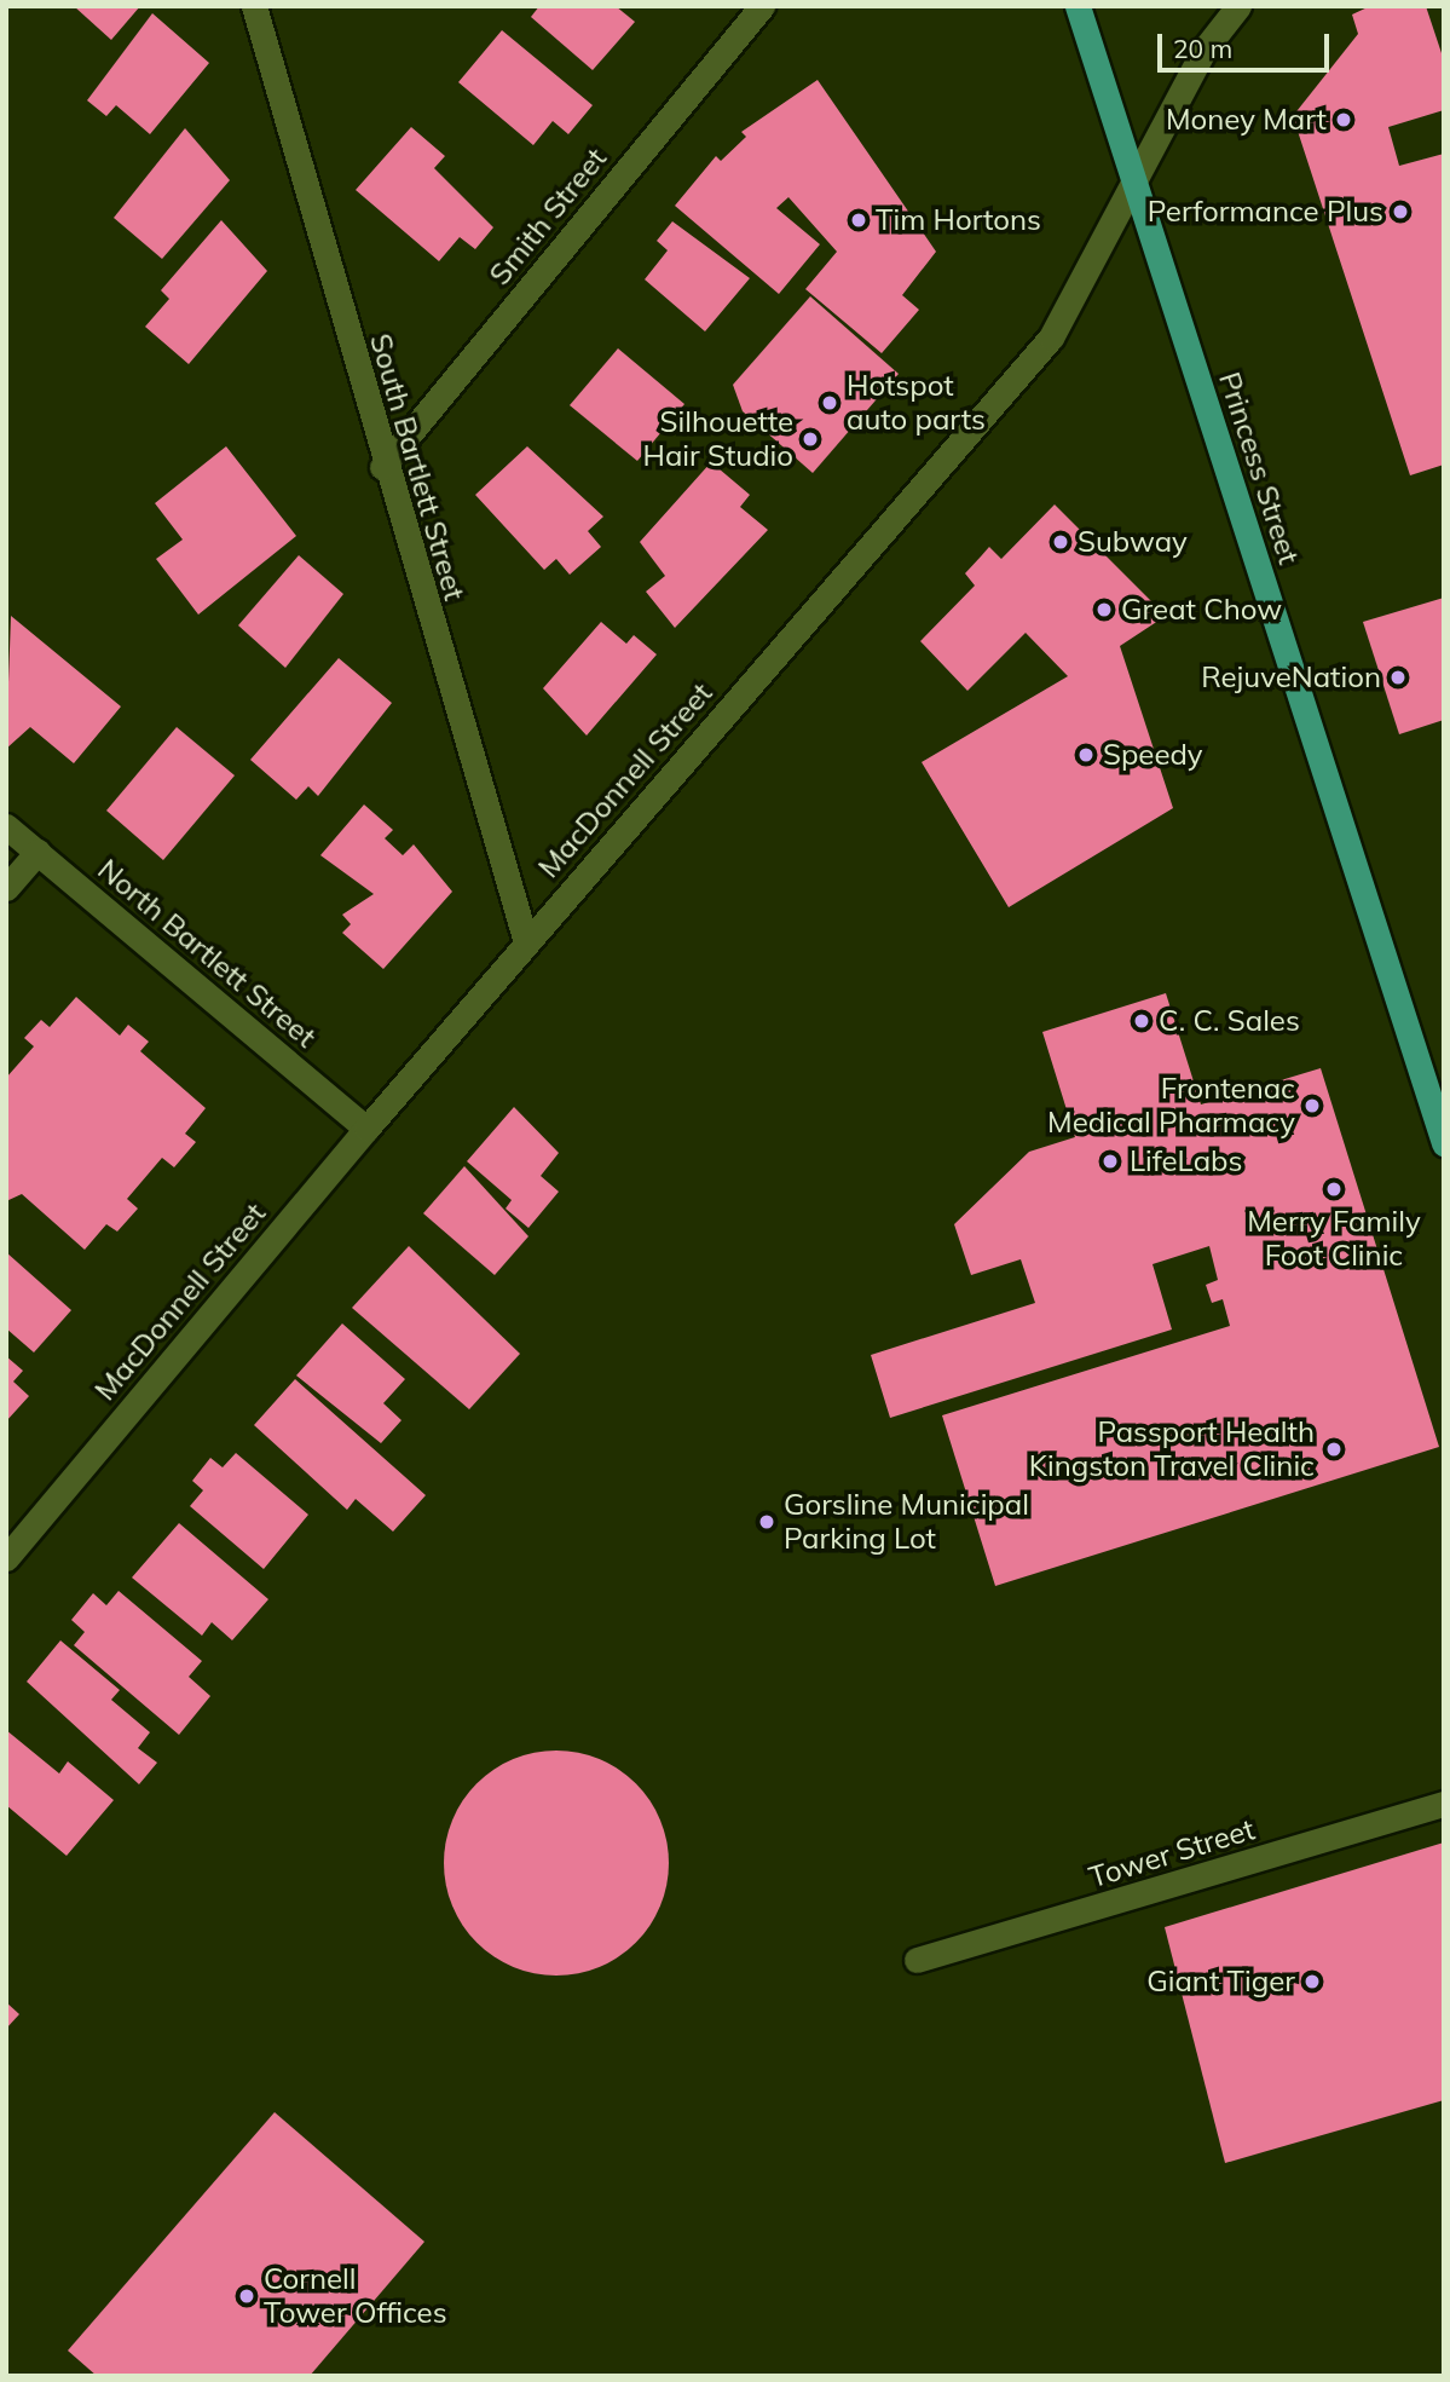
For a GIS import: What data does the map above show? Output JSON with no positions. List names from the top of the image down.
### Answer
{
  "streets": {
    "main road": ["Princess Street"],
    "street": [
      "Smith Street",
      "South Bartlett Street",
      "MacDonnell Street",
      "North Bartlett Street",
      "Tower Street"
    ]
  },
  "crossings": [
    ["Smith Street", "South Bartlett Street"],
    ["South Bartlett Street", "MacDonnell Street"],
    ["Princess Street", "MacDonnell Street"],
    ["MacDonnell Street", "North Bartlett Street"]
  ],
  "places": [
    "Money Mart",
    "Performance Plus",
    "Tim Hortons",
    "Hotspot auto parts",
    "Silhouette Hair Studio",
    "Subway",
    "Great Chow",
    "RejuveNation",
    "Speedy",
    "C. C. Sales",
    "Frontenac Medical Pharmacy",
    "LifeLabs",
    "Merry Family Foot Clinic",
    "Passport Health Kingston Travel Clinic",
    "Gorsline Municipal Parking Lot",
    "Giant Tiger",
    "Cornell Tower Offices"
  ],
  "scale_bar": "20 m"
}
